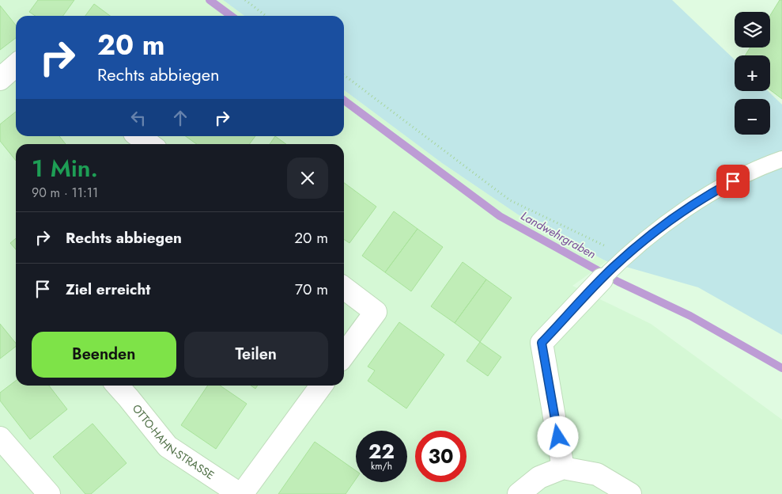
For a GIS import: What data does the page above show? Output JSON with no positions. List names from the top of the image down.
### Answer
{
  "streets": {
    "street": ["OTTO-HAHN-STRASSE"]
  },
  "water": ["Landwehrgraben"],
  "page": {
    "map_buttons": ["+", "−"],
    "turn": ["20 m", "Rechts abbiegen"],
    "heading": ["1 Min.", "90 m · 11:11"],
    "list": [
      {
        "name": "Rechts abbiegen",
        "value": "20 m"
      },
      {
        "name": "Ziel erreicht",
        "value": "70 m"
      }
    ],
    "buttons": ["Beenden", "Teilen"],
    "speed": "22 km/h",
    "limit": "30"
  }
}
